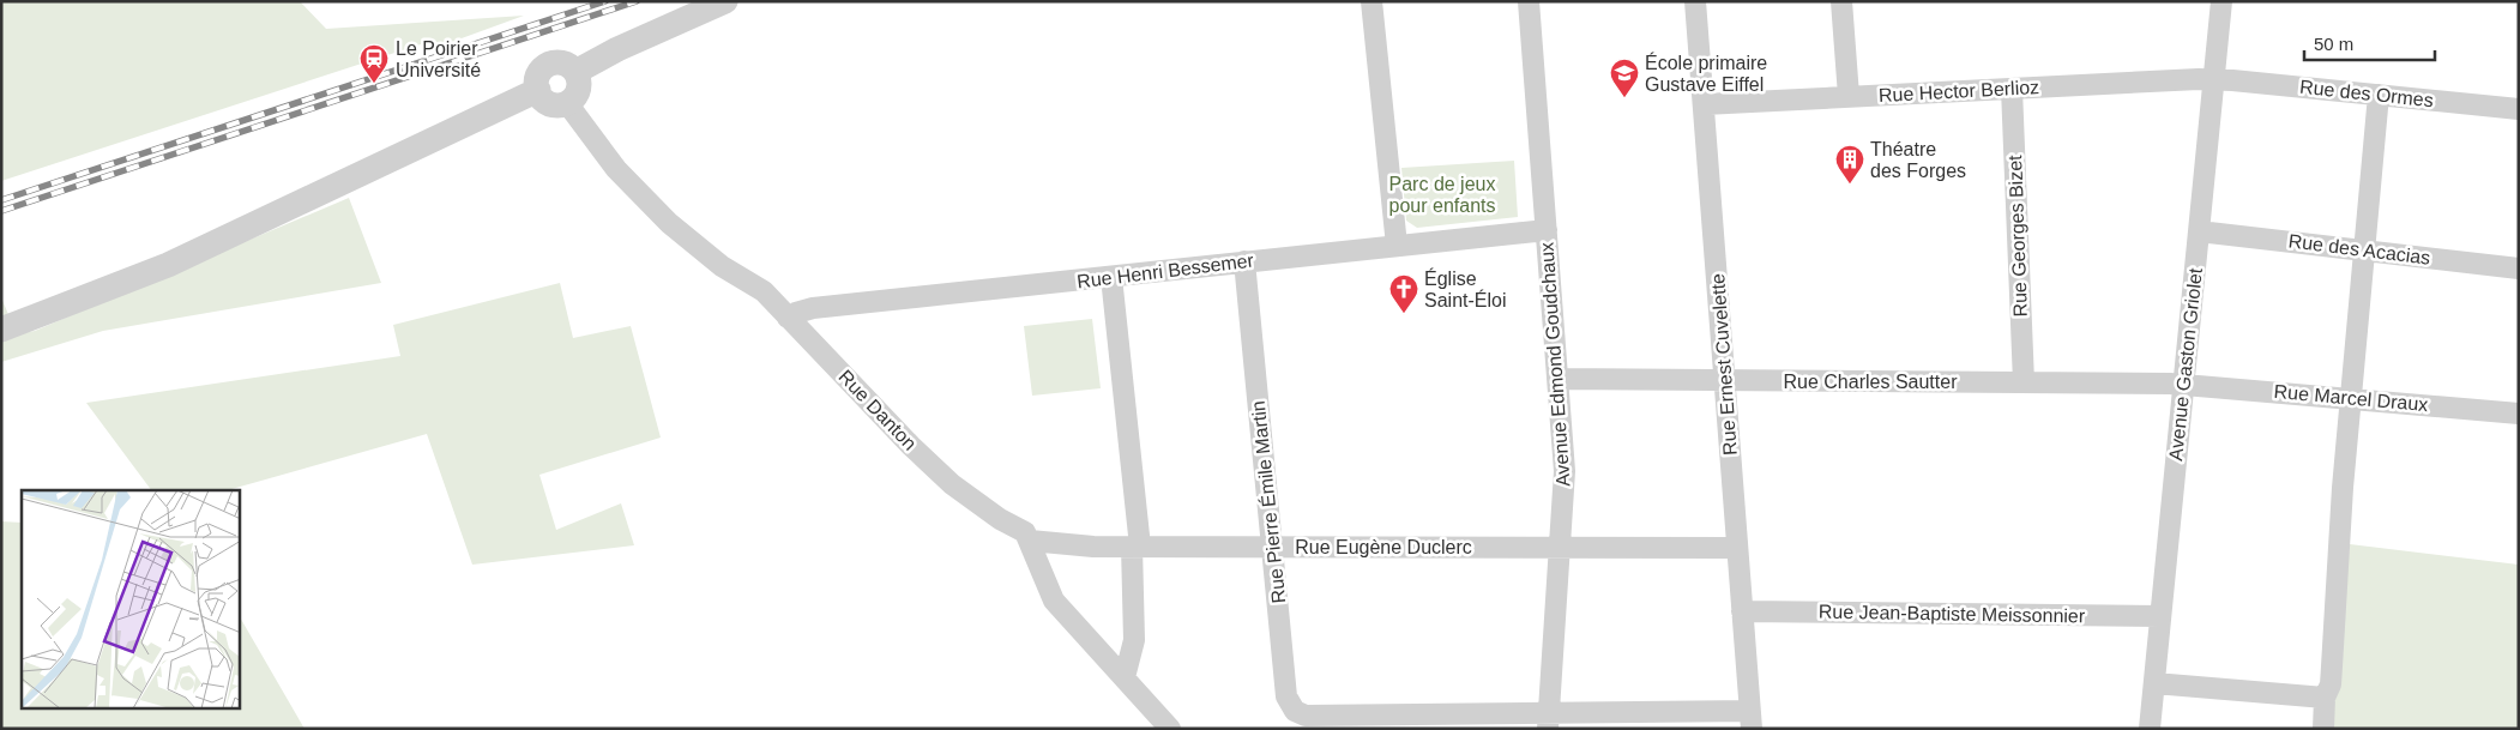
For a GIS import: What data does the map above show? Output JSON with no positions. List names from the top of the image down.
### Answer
{
  "streets": {
    "street": [
      "Rue Hector Berlioz",
      "Rue des Ormes",
      "Rue Georges Bizet",
      "Rue des Acacias",
      "Rue Henri Bessemer",
      "Avenue Edmond Goudchaux",
      "Rue Ernest Cuvelette",
      "Avenue Gaston Griolet",
      "Rue Charles Sautter",
      "Rue Marcel Draux",
      "Rue Danton",
      "Rue Pierre Émile Martin",
      "Rue Eugène Duclerc",
      "Rue Jean-Baptiste Meissonnier"
    ]
  },
  "crossings": [
    ["Rue Hector Berlioz", "Rue des Ormes"],
    ["Rue Hector Berlioz", "Rue Georges Bizet"],
    ["Rue Hector Berlioz", "Rue Ernest Cuvelette"],
    ["Rue Hector Berlioz", "Avenue Gaston Griolet"],
    ["Rue des Ormes", "Avenue Gaston Griolet"],
    ["Rue Georges Bizet", "Rue Charles Sautter"],
    ["Rue des Acacias", "Avenue Gaston Griolet"],
    ["Rue Henri Bessemer", "Avenue Edmond Goudchaux"],
    ["Rue Henri Bessemer", "Rue Danton"],
    ["Rue Henri Bessemer", "Rue Pierre Émile Martin"],
    ["Avenue Edmond Goudchaux", "Rue Charles Sautter"],
    ["Avenue Edmond Goudchaux", "Rue Pierre Émile Martin"],
    ["Avenue Edmond Goudchaux", "Rue Eugène Duclerc"],
    ["Rue Ernest Cuvelette", "Rue Charles Sautter"],
    ["Rue Ernest Cuvelette", "Rue Eugène Duclerc"],
    ["Rue Ernest Cuvelette", "Rue Jean-Baptiste Meissonnier"],
    ["Avenue Gaston Griolet", "Rue Charles Sautter"],
    ["Avenue Gaston Griolet", "Rue Marcel Draux"],
    ["Avenue Gaston Griolet", "Rue Jean-Baptiste Meissonnier"],
    ["Rue Charles Sautter", "Rue Marcel Draux"],
    ["Rue Danton", "Rue Eugène Duclerc"],
    ["Rue Pierre Émile Martin", "Rue Eugène Duclerc"]
  ],
  "parks": ["Parc de jeux pour enfants"],
  "places": {
    "station": ["Le Poirier Université"],
    "school or university": ["École primaire Gustave Eiffel"],
    "building": ["Théatre des Forges"],
    "church": ["Église Saint-Éloi"]
  },
  "scale_bar": "50 m"
}
